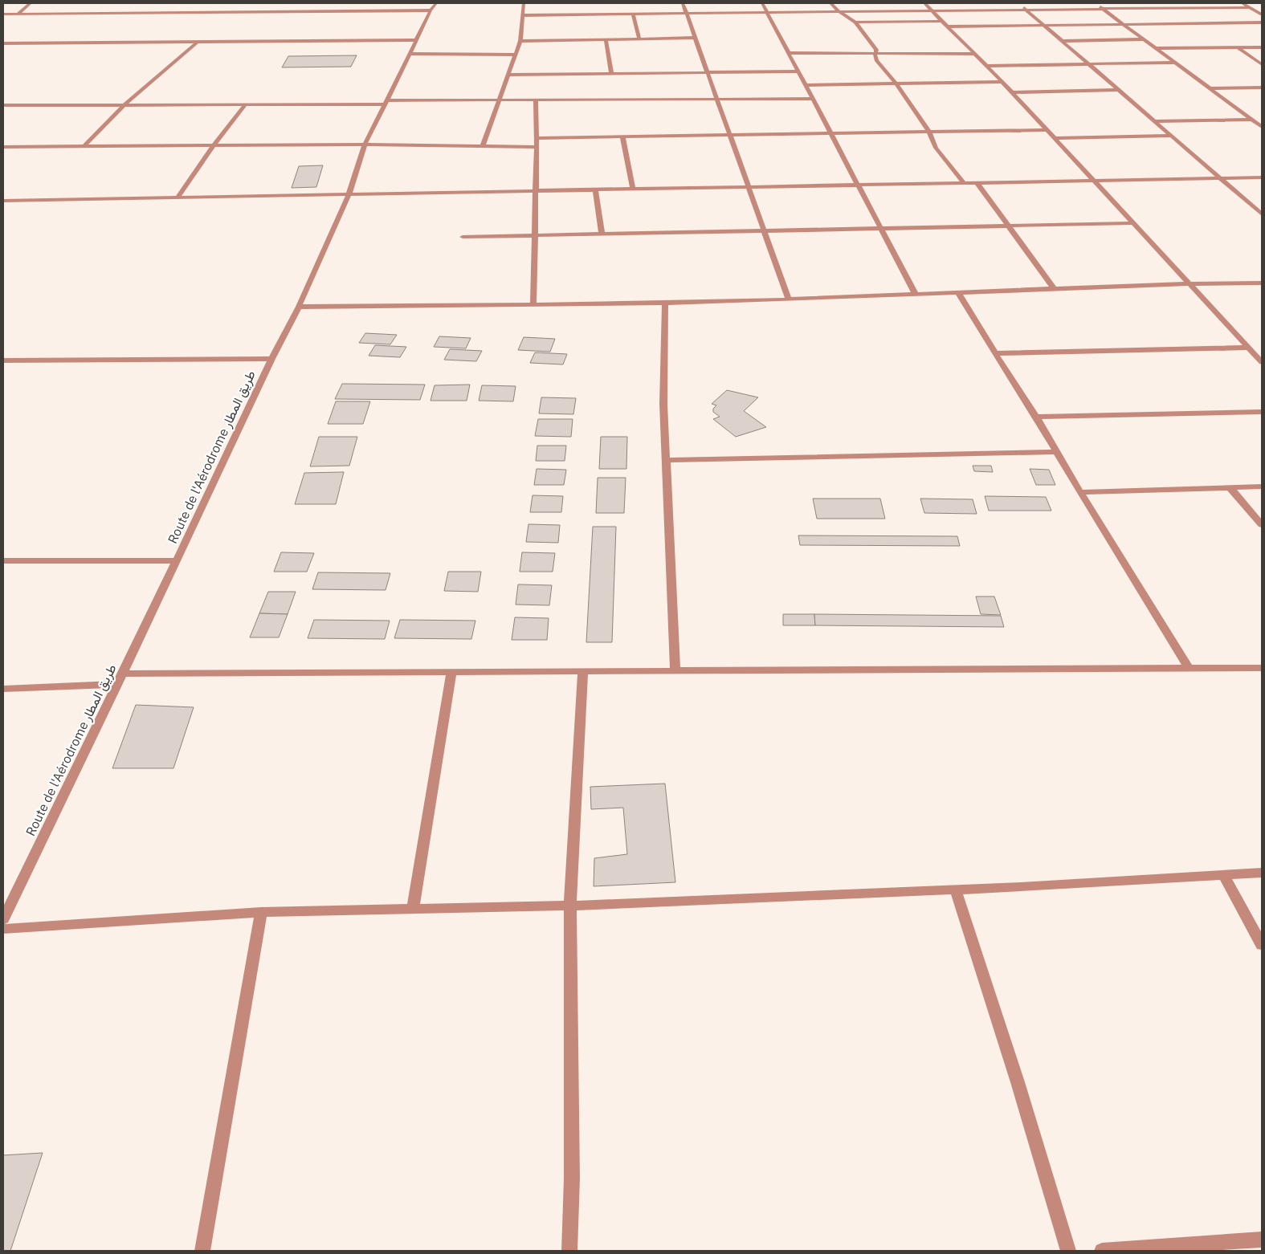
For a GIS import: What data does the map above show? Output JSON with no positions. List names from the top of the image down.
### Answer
{
  "streets": {
    "street": ["Route de l'Aérodrome طريق المطار"]
  }
}
